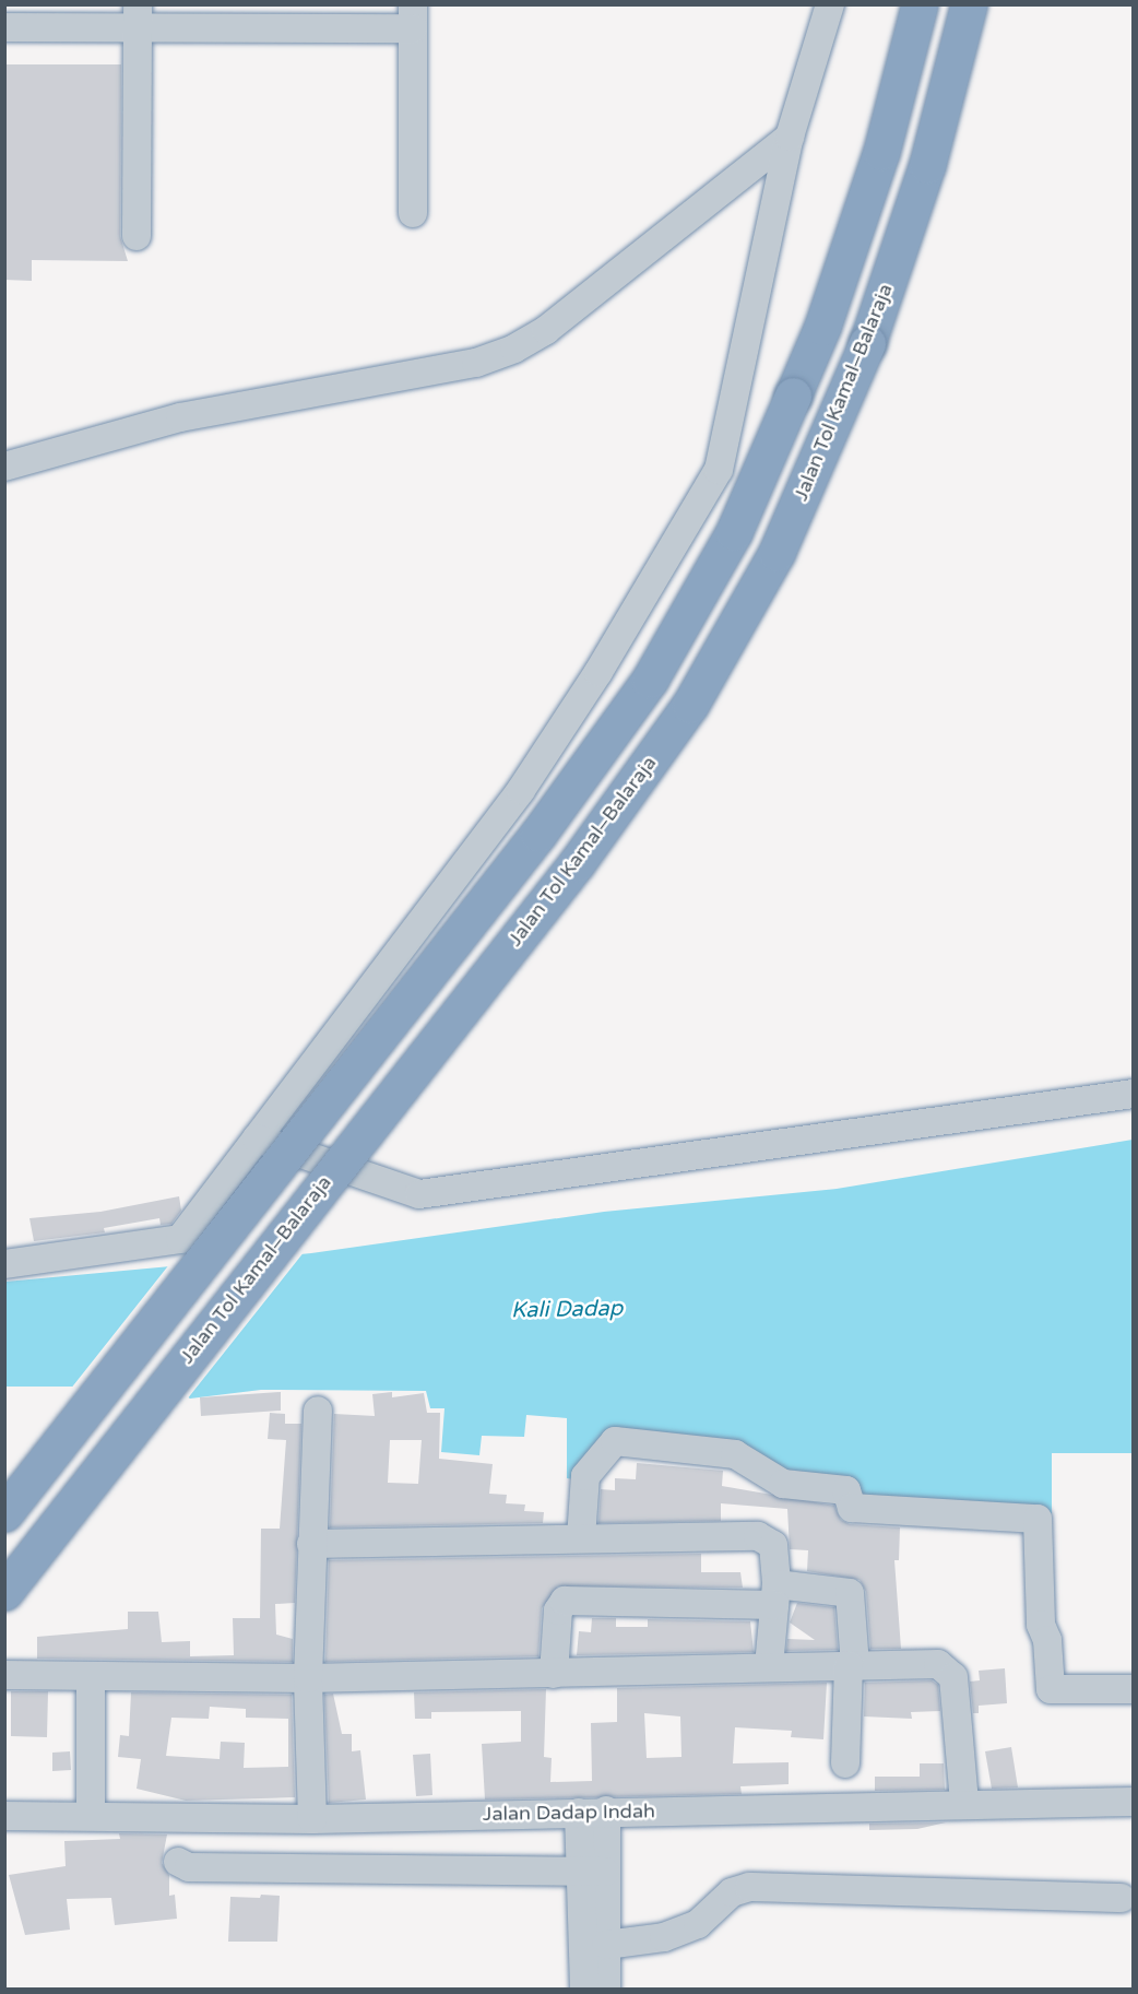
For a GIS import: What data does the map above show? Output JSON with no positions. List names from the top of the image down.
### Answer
{
  "streets": {
    "highway": ["Jalan Tol Kamal–Balaraja"],
    "street": ["Jalan Dadap Indah"]
  },
  "water": ["Kali Dadap"]
}
